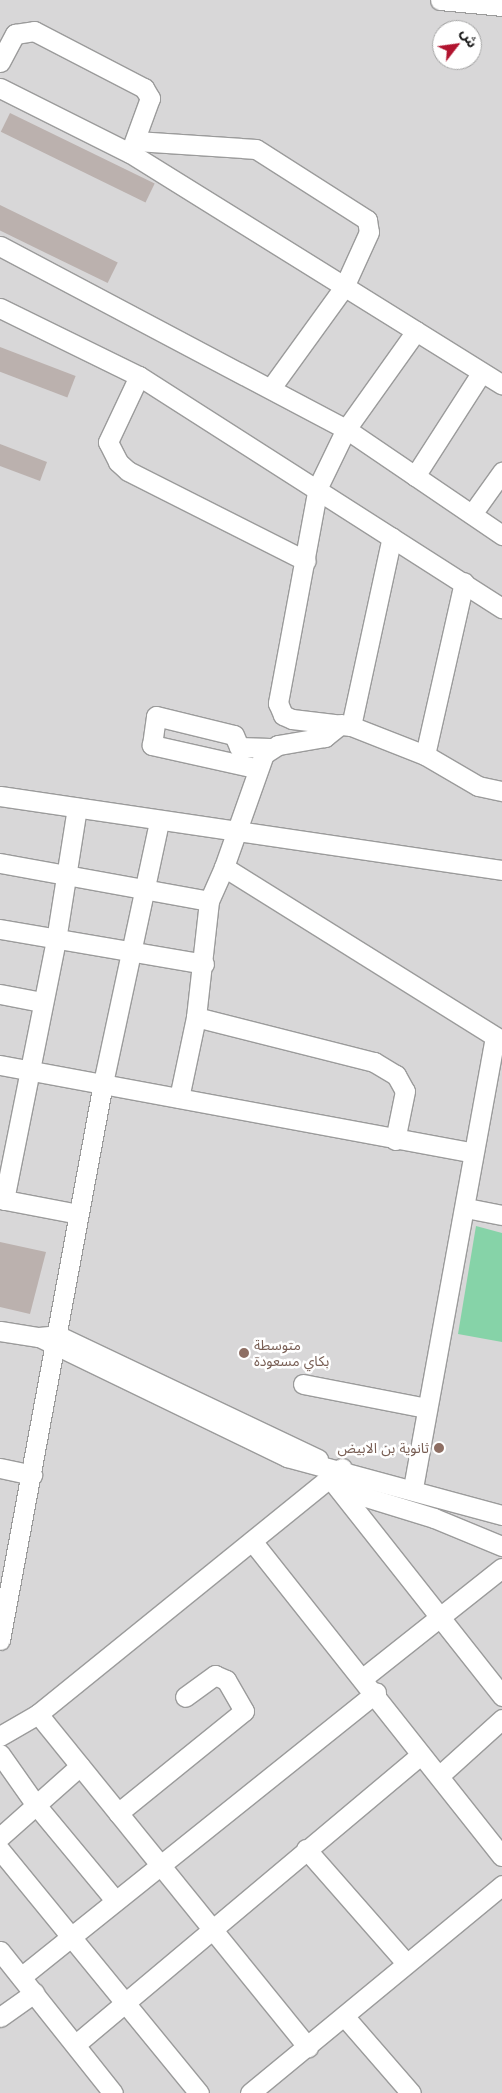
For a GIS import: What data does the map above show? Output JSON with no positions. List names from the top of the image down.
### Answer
{
  "places": ["متوسطة بكاي مسعودة", "ثانوية بن الابيض"],
  "north": "top right"
}
